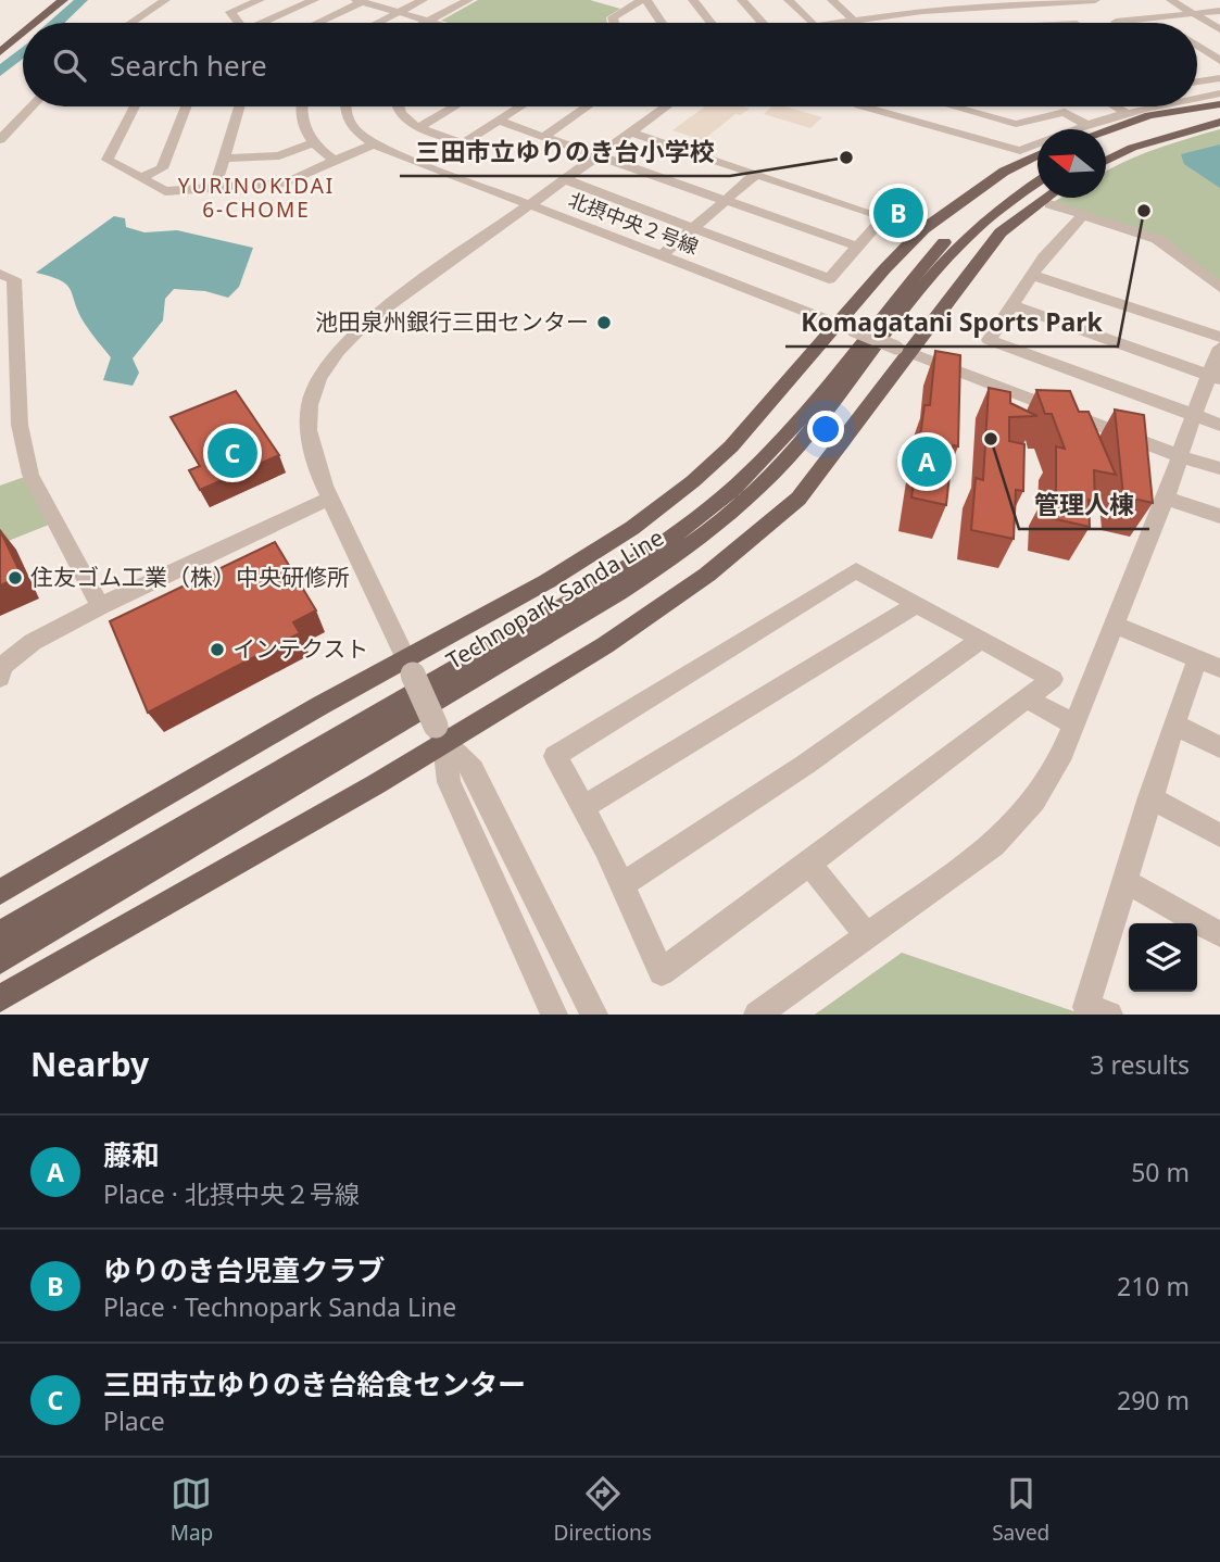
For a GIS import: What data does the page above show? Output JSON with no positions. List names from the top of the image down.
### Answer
{
  "streets": {
    "main road": ["Technopark Sanda Line"],
    "street": ["北摂中央２号線"]
  },
  "districts": ["YURINOKIDAI 6-CHOME"],
  "places": [
    "三田市立ゆりのき台小学校",
    "Komagatani Sports Park",
    "池田泉州銀行三田センター",
    "管理人棟",
    "住友ゴム工業（株）中央研修所",
    "インテクスト"
  ],
  "north": "left",
  "page": {
    "search": "Search here",
    "pins": ["B", "C", "A"],
    "heading": ["Nearby", "3 results"],
    "list": [
      {
        "mark": "A",
        "name": "藤和",
        "note": "Place · 北摂中央２号線",
        "value": "50 m"
      },
      {
        "mark": "B",
        "name": "ゆりのき台児童クラブ",
        "note": "Place · Technopark Sanda Line",
        "value": "210 m"
      },
      {
        "mark": "C",
        "name": "三田市立ゆりのき台給食センター",
        "note": "Place",
        "value": "290 m"
      }
    ],
    "nav": ["Map", "Directions", "Saved"]
  }
}
